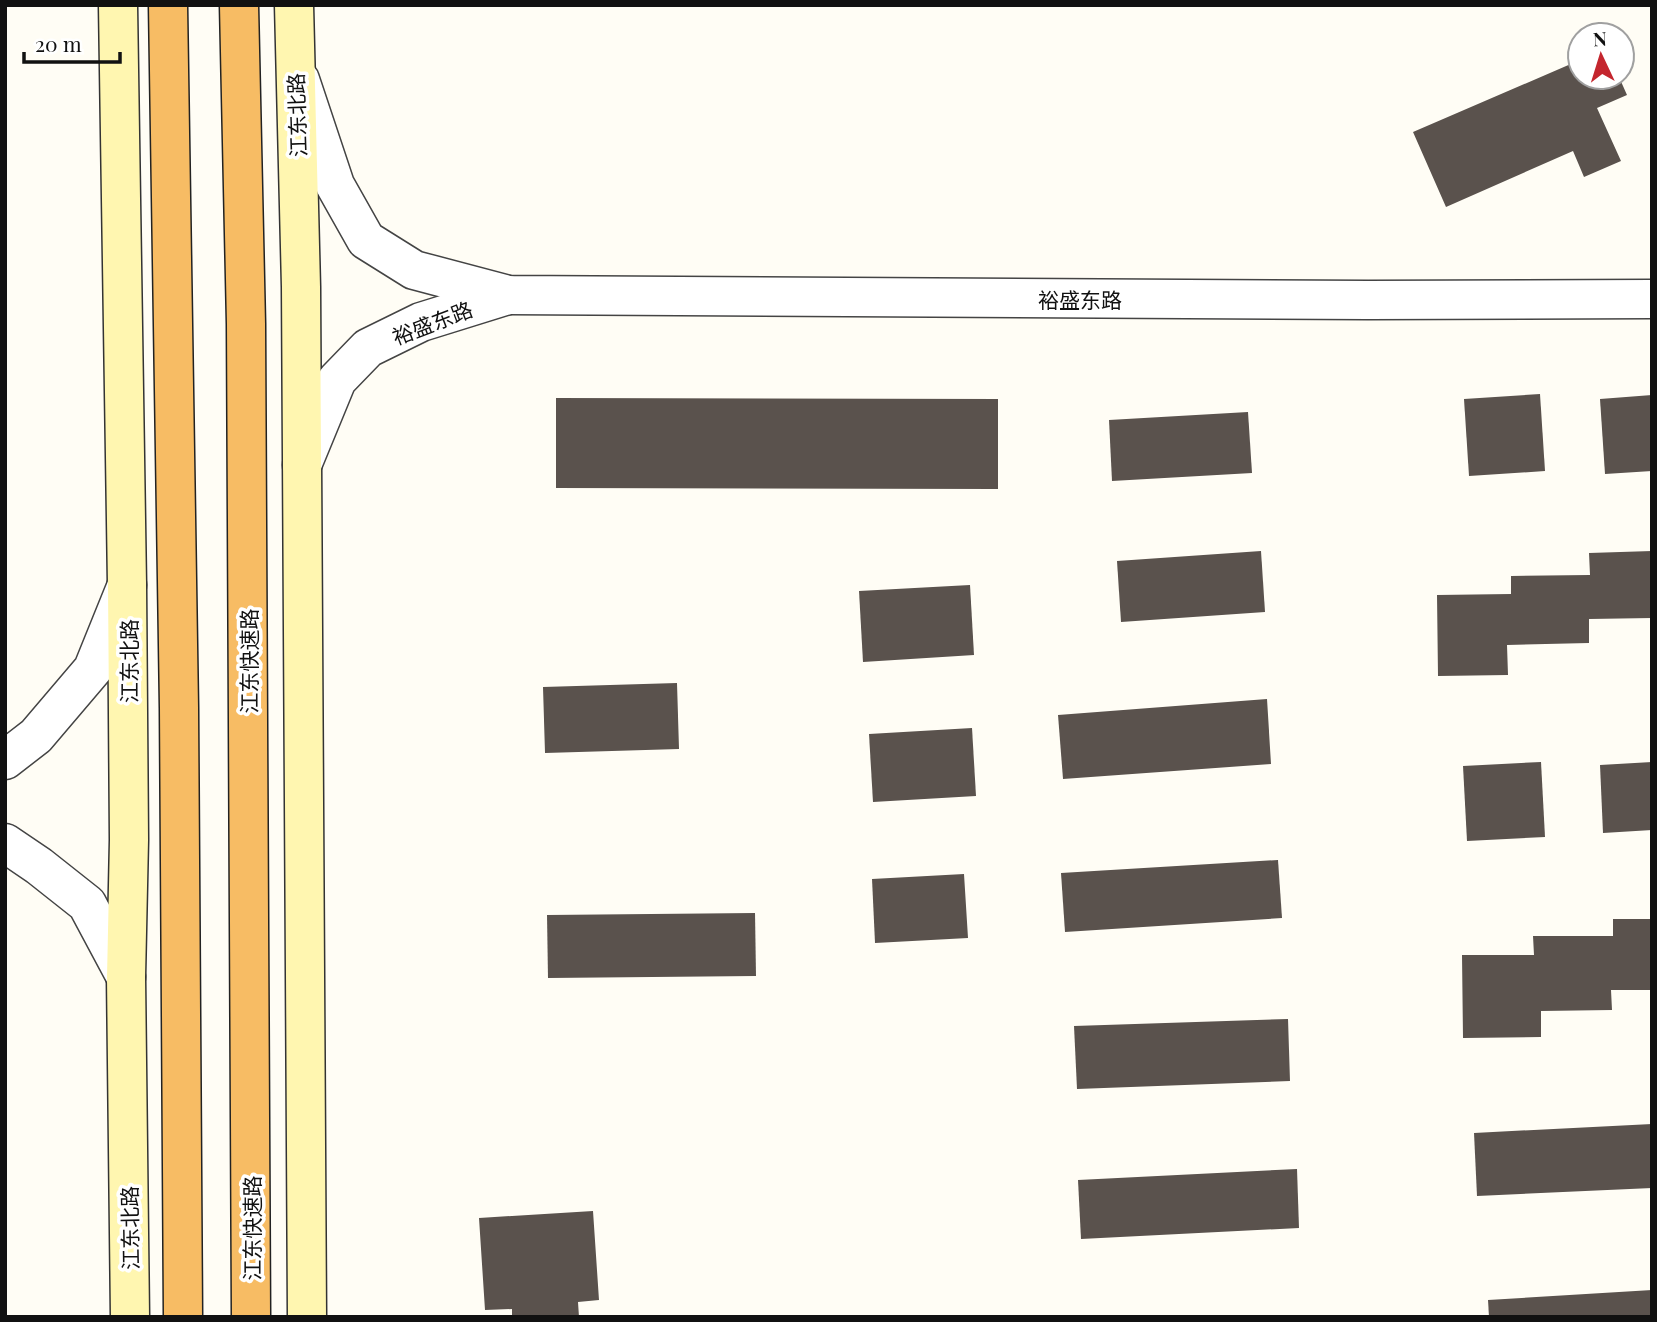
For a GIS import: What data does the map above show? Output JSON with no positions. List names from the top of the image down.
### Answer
{
  "streets": {
    "highway": ["江东快速路"],
    "main road": ["江东北路"],
    "street": ["裕盛东路"]
  },
  "crossings": [
    ["江东北路", "裕盛东路"]
  ],
  "scale_bar": "20 m",
  "north": "top"
}
